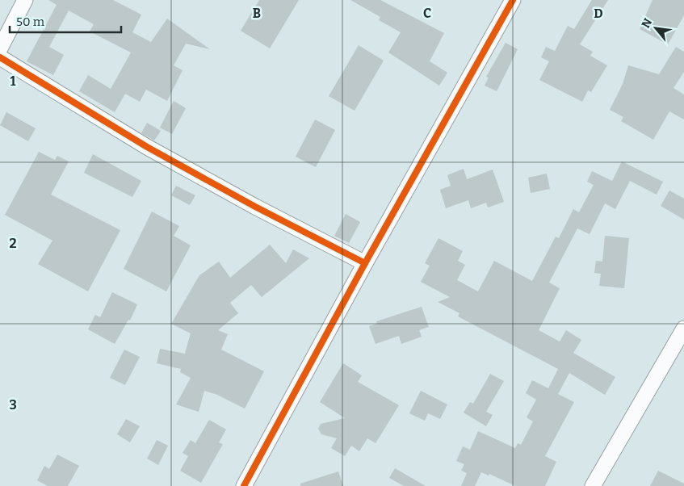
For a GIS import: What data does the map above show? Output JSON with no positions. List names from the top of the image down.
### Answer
{
  "scale_bar": "50 m",
  "north": "top left",
  "grid": {
    "columns": ["B", "C", "D"],
    "rows": ["1", "2", "3"]
  }
}
